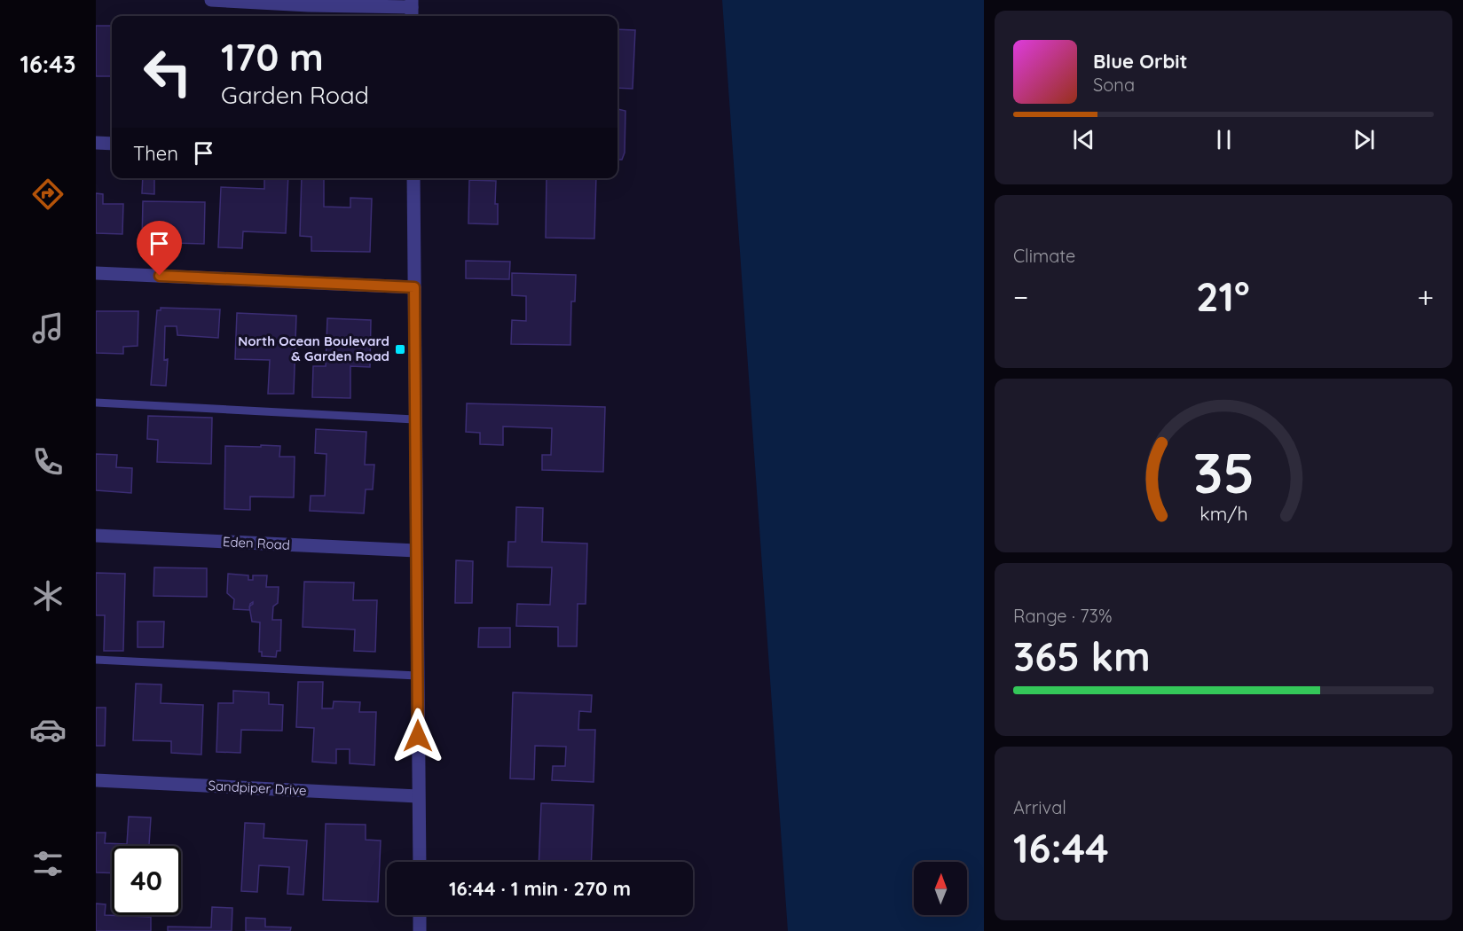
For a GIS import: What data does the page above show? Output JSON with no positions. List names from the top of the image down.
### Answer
{
  "streets": {
    "street": ["Eden Road", "Sandpiper Drive"]
  },
  "places": {
    "transit": ["North Ocean Boulevard & Garden Road"]
  },
  "north": "top",
  "page": {
    "tabs": "16:43",
    "turn": ["170 m", "Garden Road"],
    "song": ["Blue Orbit", "Sona"],
    "then": "Then",
    "tile": [
      "Climate",
      ["Range · 73%", "365 km"],
      ["Arrival", "16:44"]
    ],
    "heat": ["−", "21°", "+"],
    "limit": "40",
    "trip": "16:44 · 1 min · 270 m",
    "gauge": ["35", "km/h"]
  }
}
